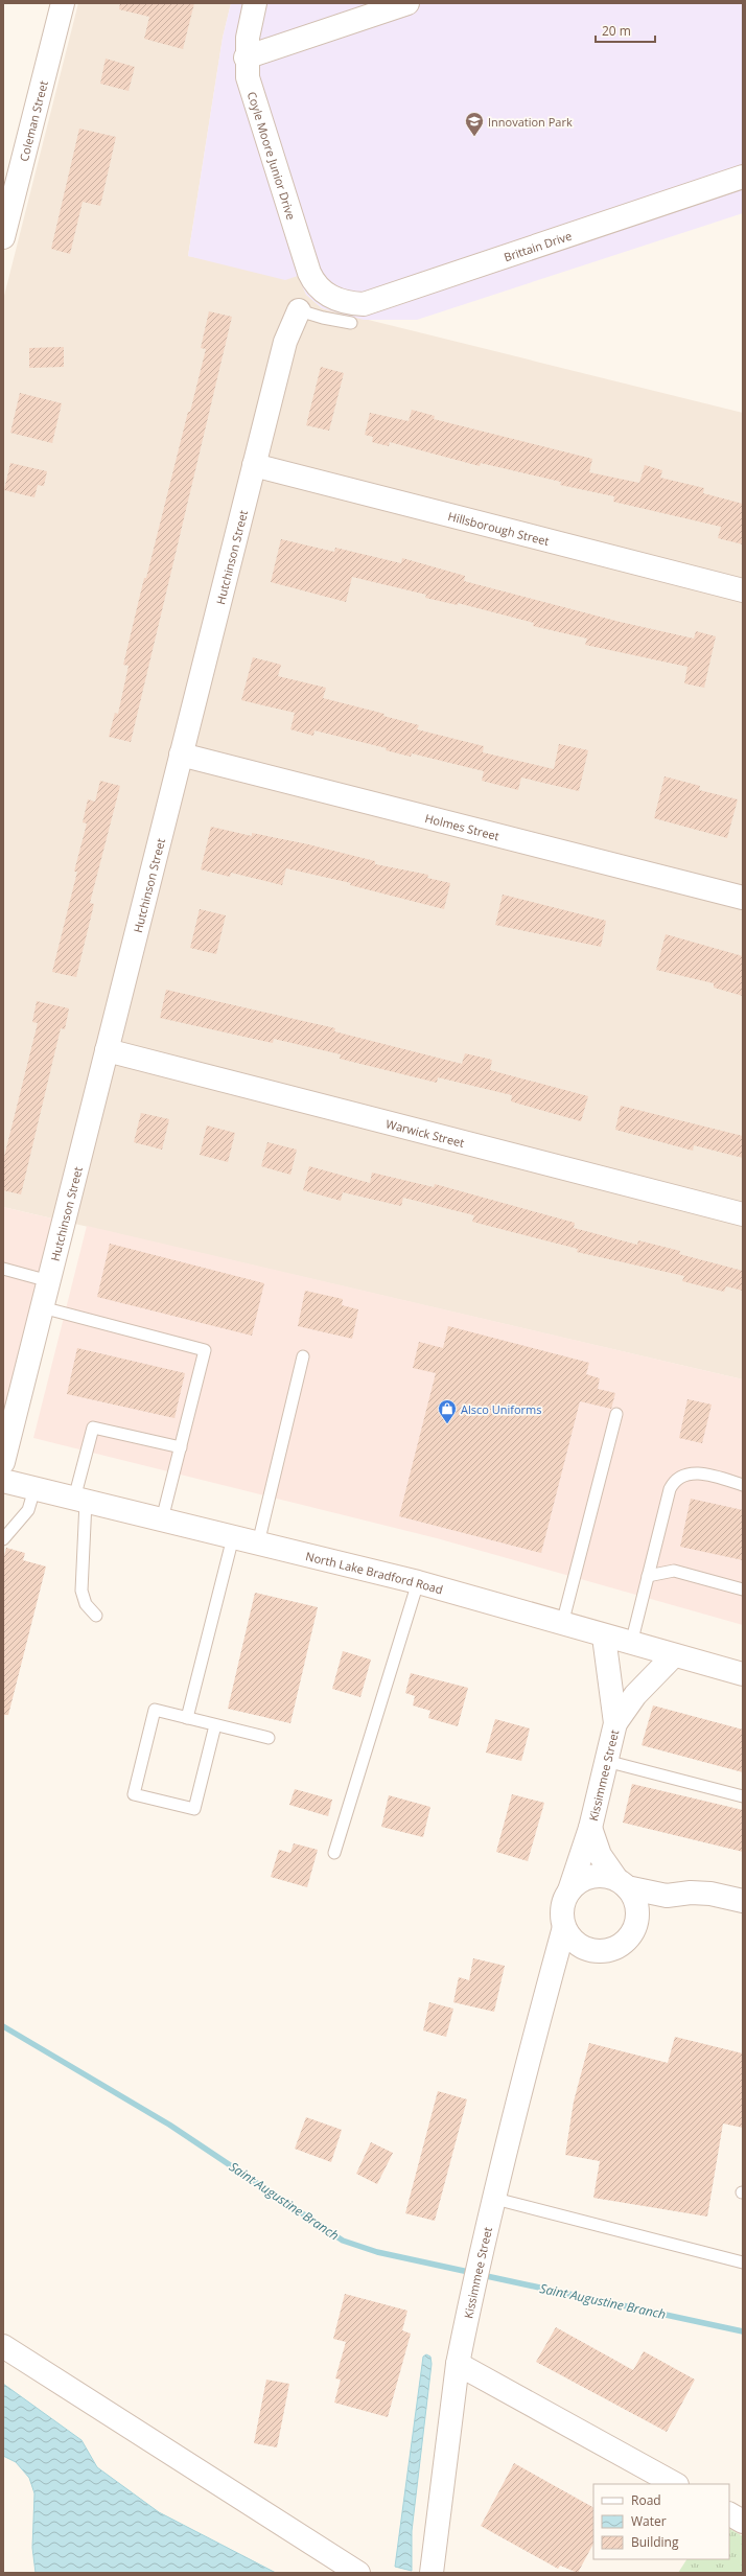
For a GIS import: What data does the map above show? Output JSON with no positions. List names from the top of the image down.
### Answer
{
  "streets": {
    "street": [
      "Coleman Street",
      "Coyle Moore Junior Drive",
      "Brittain Drive",
      "Hillsborough Street",
      "Hutchinson Street",
      "Holmes Street",
      "Warwick Street",
      "North Lake Bradford Road",
      "Kissimmee Street"
    ]
  },
  "crossings": [
    ["Coyle Moore Junior Drive", "Brittain Drive"],
    ["Hillsborough Street", "Hutchinson Street"],
    ["Hutchinson Street", "Holmes Street"],
    ["Hutchinson Street", "Warwick Street"],
    ["North Lake Bradford Road", "Kissimmee Street"]
  ],
  "water": ["Saint Augustine Branch"],
  "places": {
    "school or university": ["Innovation Park"],
    "shop": ["Alsco Uniforms"]
  },
  "legend": ["Road", "Water", "Building"],
  "scale_bar": "20 m"
}
